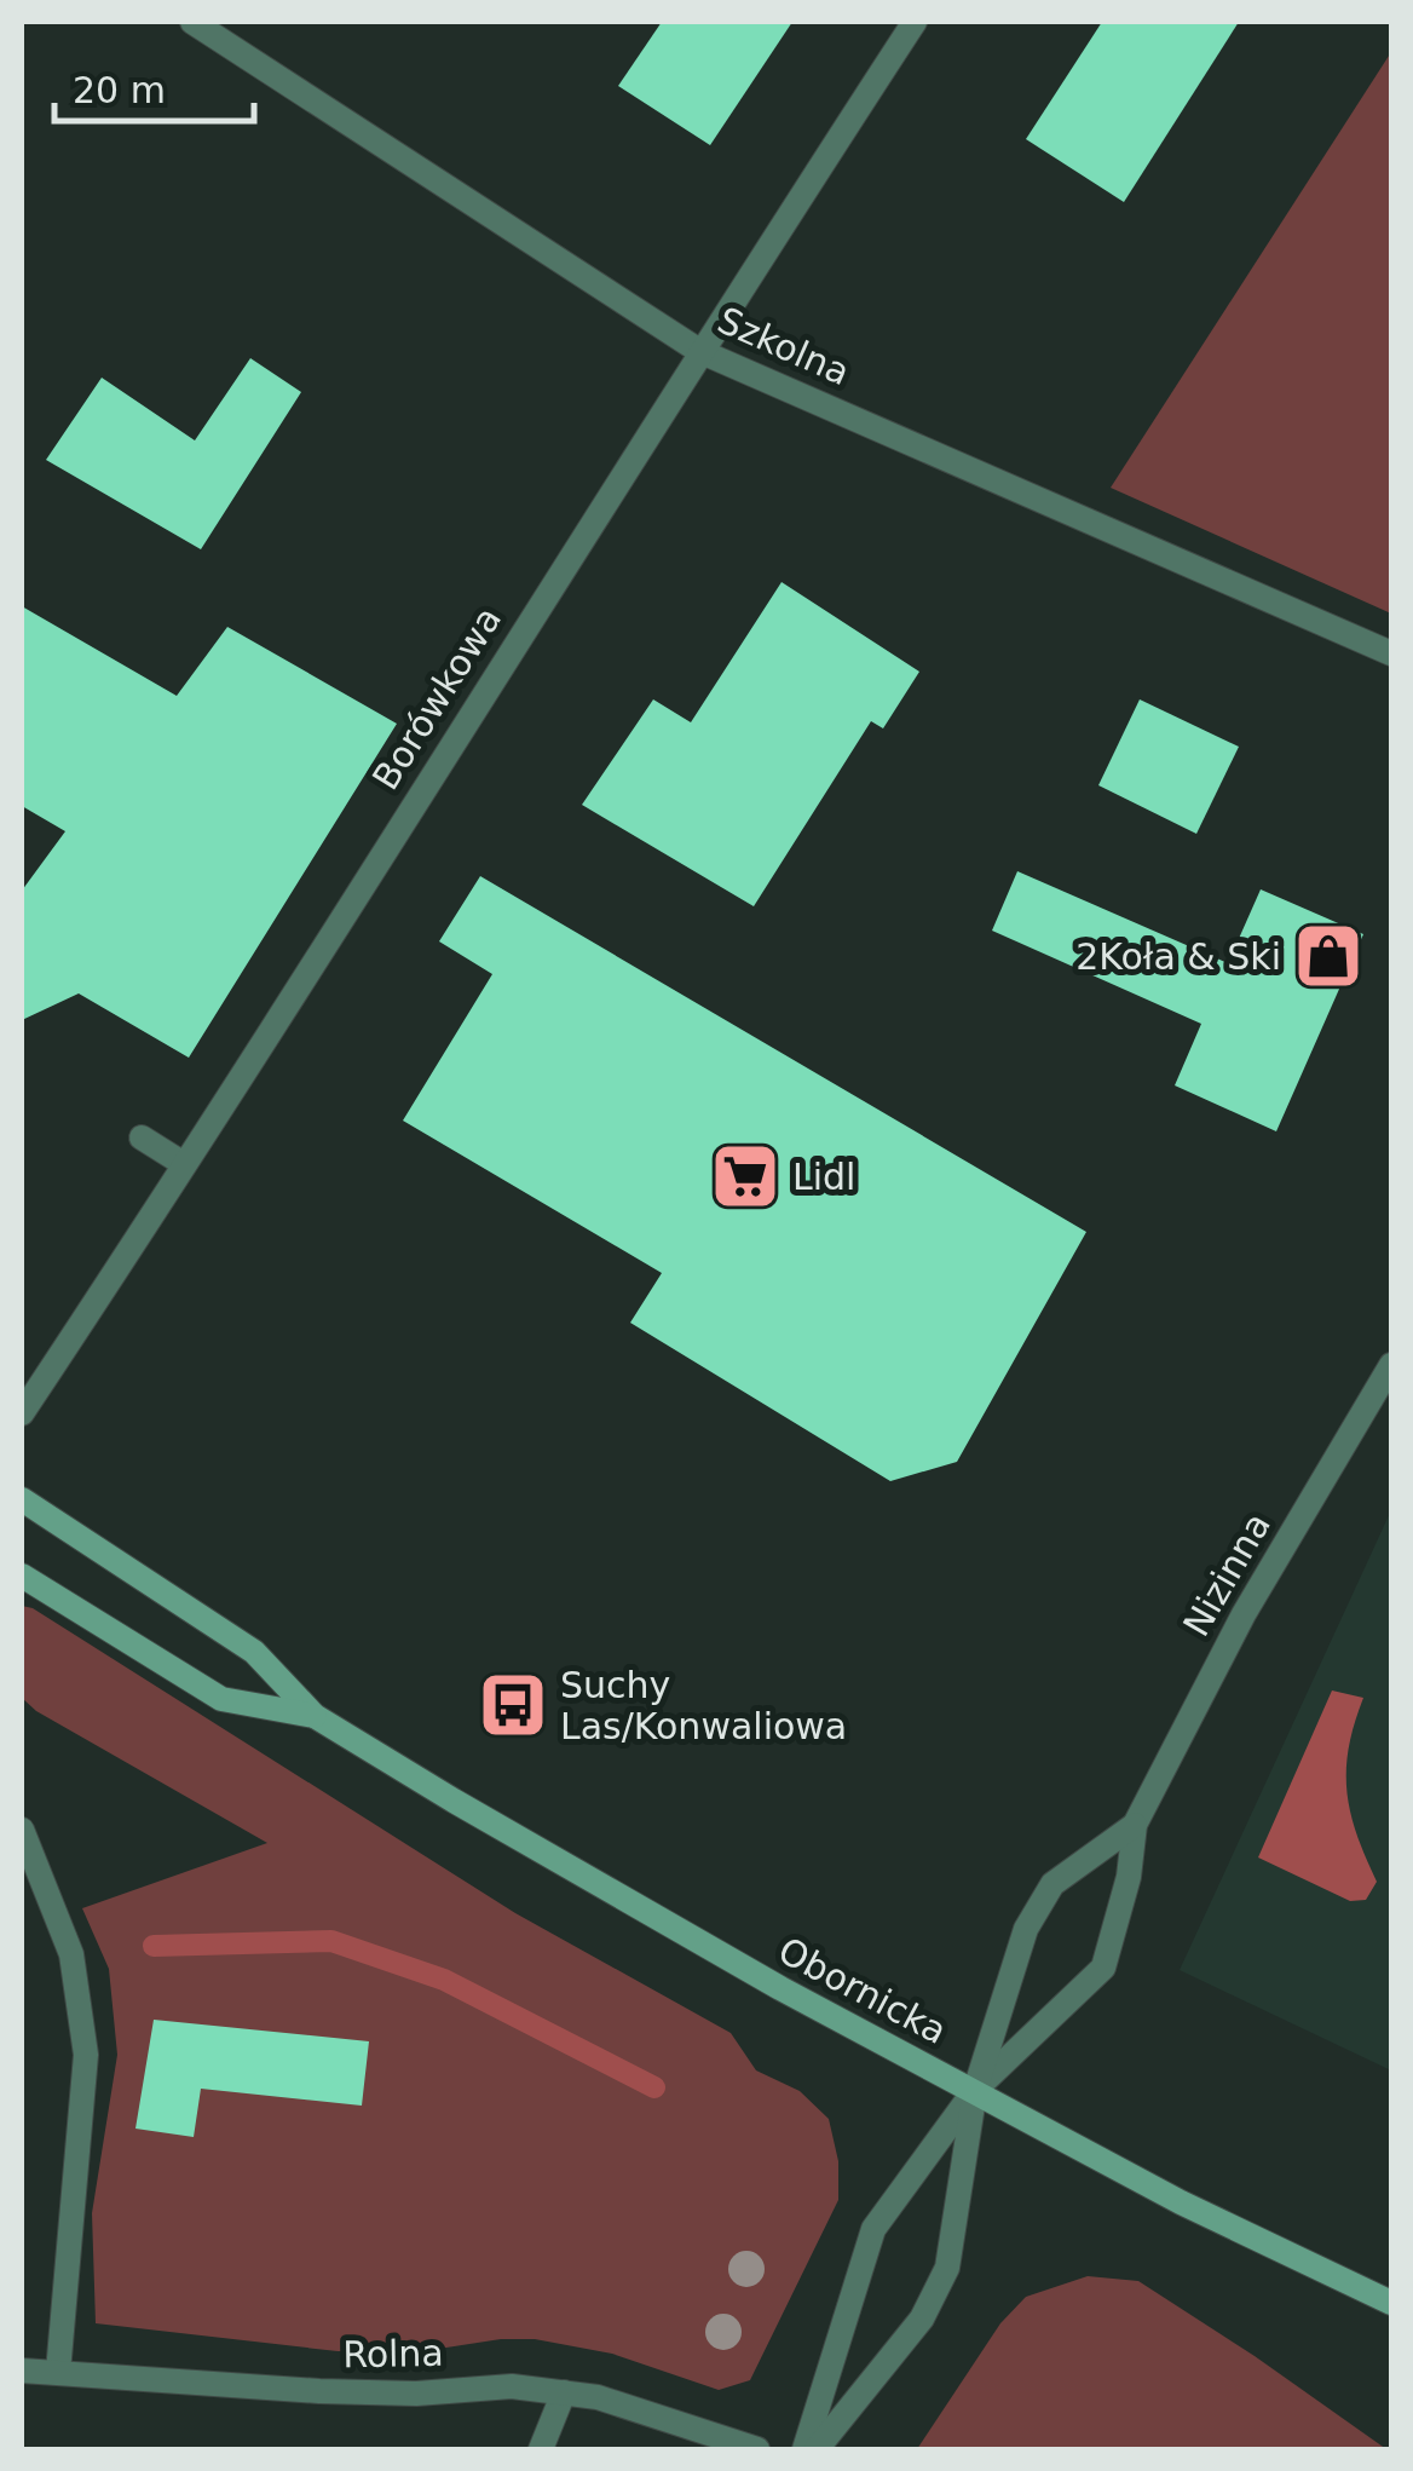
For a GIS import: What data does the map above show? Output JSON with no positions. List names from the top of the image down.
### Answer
{
  "streets": {
    "main road": ["Obornicka"],
    "street": [
      "Szkolna",
      "Borówkowa",
      "Nizinna",
      "Rolna"
    ]
  },
  "crossings": [
    ["Szkolna", "Borówkowa"],
    ["Nizinna", "Obornicka"]
  ],
  "places": {
    "shop": ["2Koła & Ski"],
    "supermarket": ["Lidl"],
    "bus stop": ["Suchy Las/Konwaliowa"]
  },
  "scale_bar": "20 m"
}
